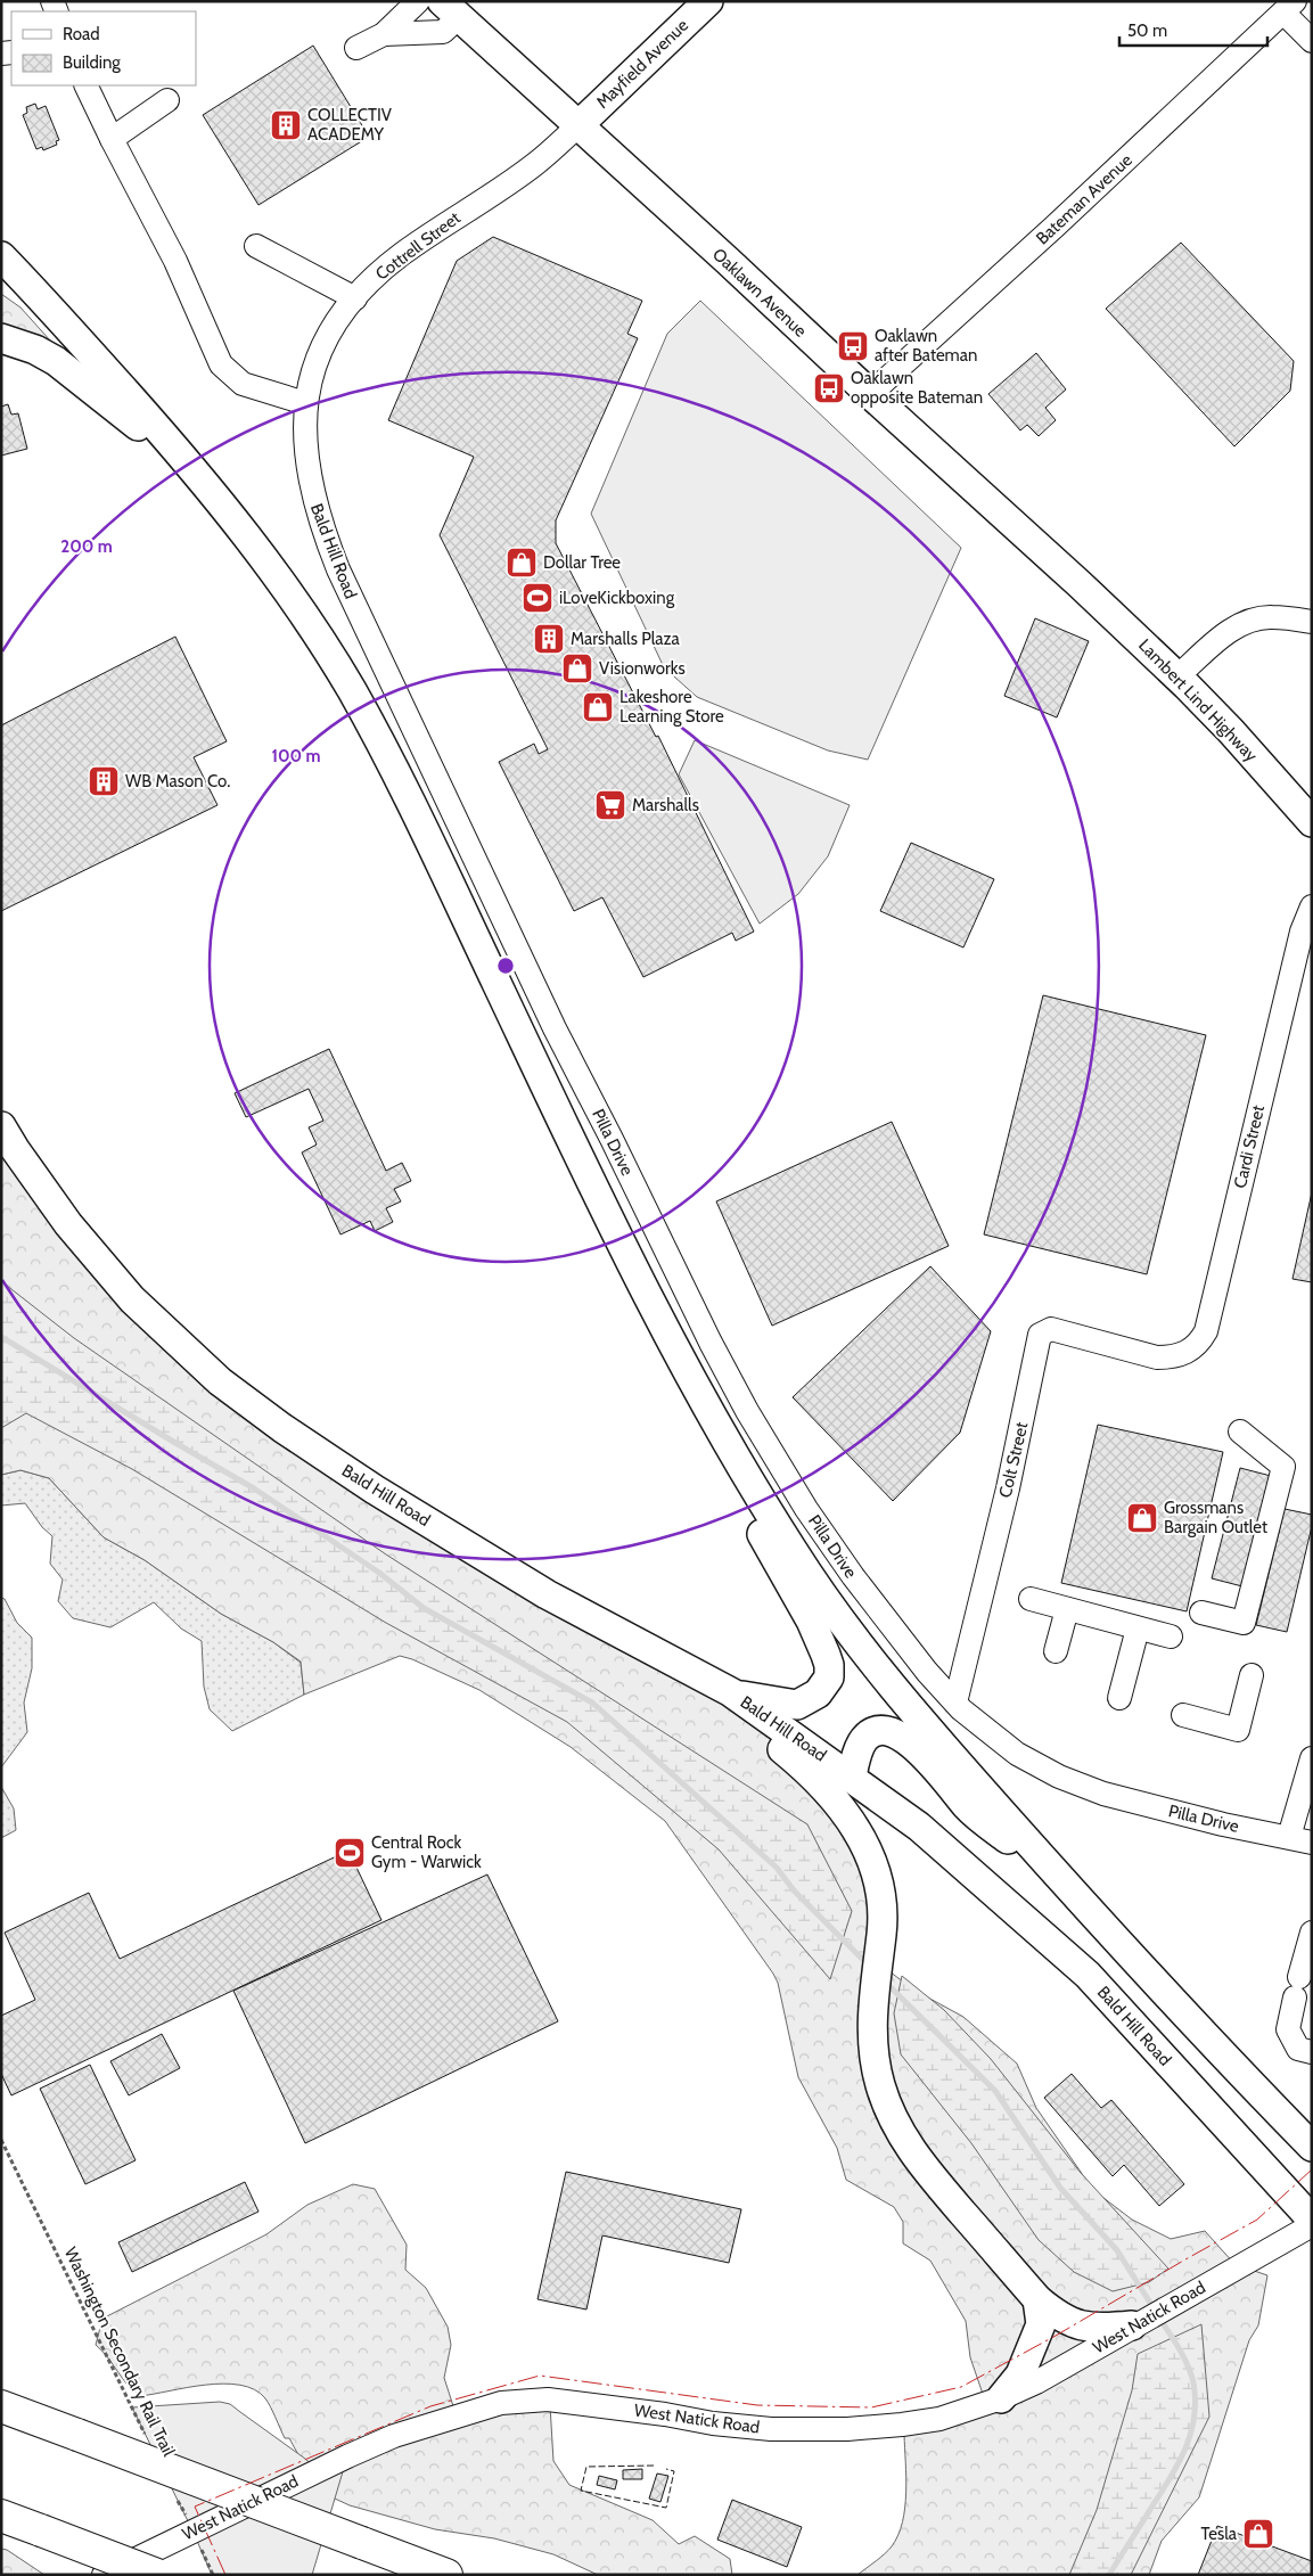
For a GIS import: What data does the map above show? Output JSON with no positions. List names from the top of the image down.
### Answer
{
  "streets": {
    "main road": [
      "Mayfield Avenue",
      "Oaklawn Avenue",
      "Bald Hill Road",
      "Lambert Lind Highway"
    ],
    "street": [
      "Bateman Avenue",
      "Cottrell Street",
      "Pilla Drive",
      "Cardi Street",
      "Colt Street",
      "West Natick Road"
    ],
    "path": ["Washington Secondary Rail Trail"]
  },
  "crossings": [
    ["Mayfield Avenue", "Cottrell Street"],
    ["Mayfield Avenue", "Oaklawn Avenue"],
    ["Bateman Avenue", "Oaklawn Avenue"],
    ["Cottrell Street", "Oaklawn Avenue"],
    ["Cottrell Street", "Bald Hill Road"],
    ["Oaklawn Avenue", "Lambert Lind Highway"],
    ["Bald Hill Road", "Pilla Drive"],
    ["Pilla Drive", "Colt Street"],
    ["Cardi Street", "Colt Street"]
  ],
  "places": {
    "building": ["COLLECTIV ACADEMY", "Marshalls Plaza", "WB Mason Co."],
    "bus stop": ["Oaklawn after Bateman", "Oaklawn opposite Bateman"],
    "shop": [
      "Dollar Tree",
      "Visionworks",
      "Lakeshore Learning Store",
      "Grossmans Bargain Outlet",
      "Tesla"
    ],
    "sports": ["iLoveKickboxing", "Central Rock Gym - Warwick"],
    "supermarket": ["Marshalls"]
  },
  "legend": ["Road", "Building"],
  "scale_bar": "50 m",
  "rings": ["200 m", "100 m"]
}
